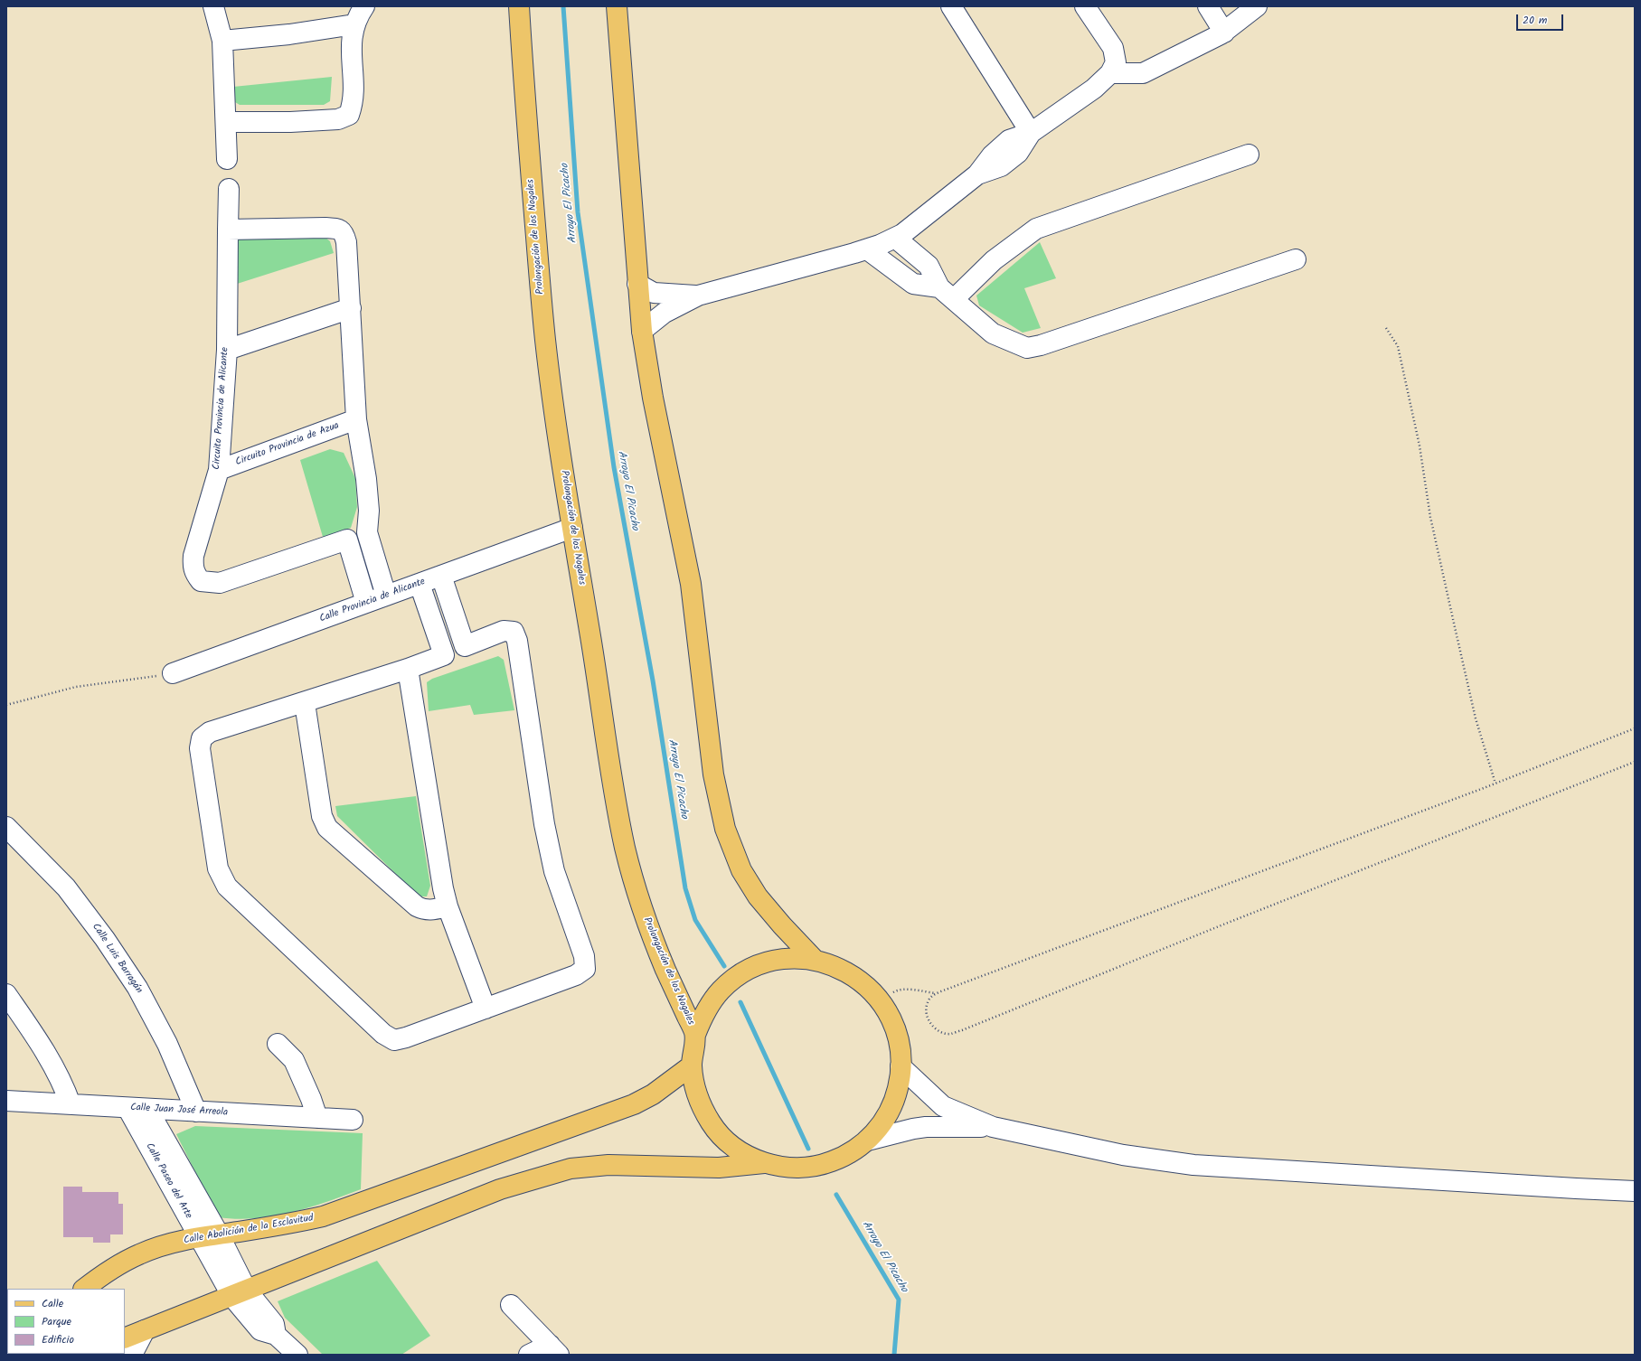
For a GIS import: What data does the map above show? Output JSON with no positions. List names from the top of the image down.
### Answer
{
  "streets": {
    "main road": ["Prolongación de los Nogales", "Calle Abolición de la Esclavitud"],
    "street": [
      "Circuito Provincia de Alicante",
      "Circuito Provincia de Azua",
      "Calle Provincia de Alicante",
      "Calle Luis Barragán",
      "Calle Juan José Arreola",
      "Calle Paseo del Arte"
    ]
  },
  "crossings": [
    ["Prolongación de los Nogales", "Calle Provincia de Alicante"],
    ["Prolongación de los Nogales", "Calle Paseo del Arte"],
    ["Prolongación de los Nogales", "Calle Abolición de la Esclavitud"],
    ["Circuito Provincia de Alicante", "Circuito Provincia de Azua"],
    ["Calle Luis Barragán", "Calle Juan José Arreola"],
    ["Calle Juan José Arreola", "Calle Paseo del Arte"],
    ["Calle Paseo del Arte", "Calle Abolición de la Esclavitud"]
  ],
  "water": ["Arroyo El Picacho"],
  "legend": ["Calle", "Parque", "Edificio"],
  "scale_bar": "20 m"
}
